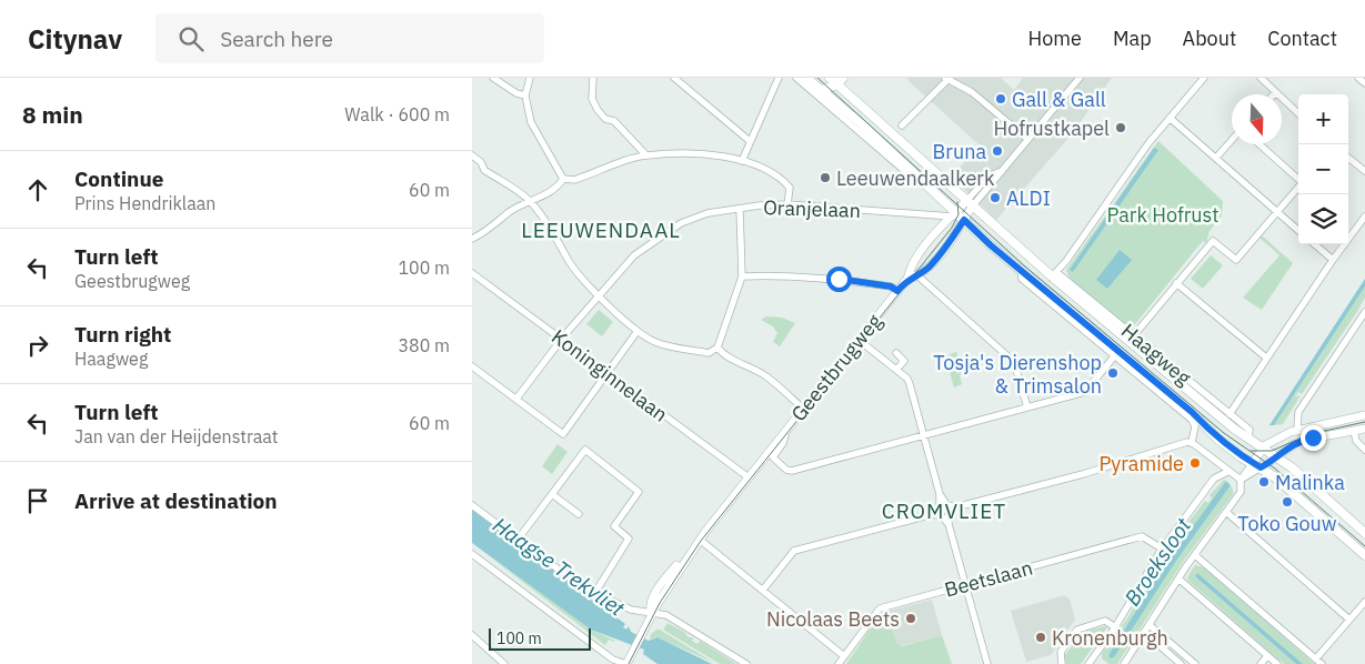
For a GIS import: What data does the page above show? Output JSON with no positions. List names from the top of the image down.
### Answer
{
  "streets": {
    "main road": ["Haagweg"],
    "street": [
      "Oranjelaan",
      "Geestbrugweg",
      "Koninginnelaan",
      "Beetslaan"
    ]
  },
  "crossings": [
    ["Oranjelaan", "Haagweg"],
    ["Oranjelaan", "Geestbrugweg"],
    ["Oranjelaan", "Koninginnelaan"],
    ["Haagweg", "Geestbrugweg"],
    ["Geestbrugweg", "Koninginnelaan"]
  ],
  "districts": ["LEEUWENDAAL", "CROMVLIET"],
  "water": ["Broeksloot", "Haagse Trekvliet"],
  "parks": ["Park Hofrust"],
  "places": [
    "Gall & Gall",
    "Hofrustkapel",
    "Bruna",
    "Leeuwendaalkerk",
    "ALDI",
    "Tosja's Dierenshop & Trimsalon",
    "Pyramide",
    "Malinka",
    "Toko Gouw",
    "Nicolaas Beets",
    "Kronenburgh"
  ],
  "scale_bar": "100 m",
  "north": "bottom",
  "page": {
    "header": "Citynav",
    "search": "Search here",
    "nav": [
      "Home",
      "Map",
      "About",
      "Contact"
    ],
    "heading": ["8 min", "Walk · 600 m"],
    "map_buttons": ["+", "−"],
    "list": [
      ["Continue", "Prins Hendriklaan", "60 m"],
      ["Turn left", "Geestbrugweg", "100 m"],
      ["Turn right", "Haagweg", "380 m"],
      ["Turn left", "Jan van der Heijdenstraat", "60 m"],
      "Arrive at destination"
    ],
    "scale": "100 m"
  }
}
